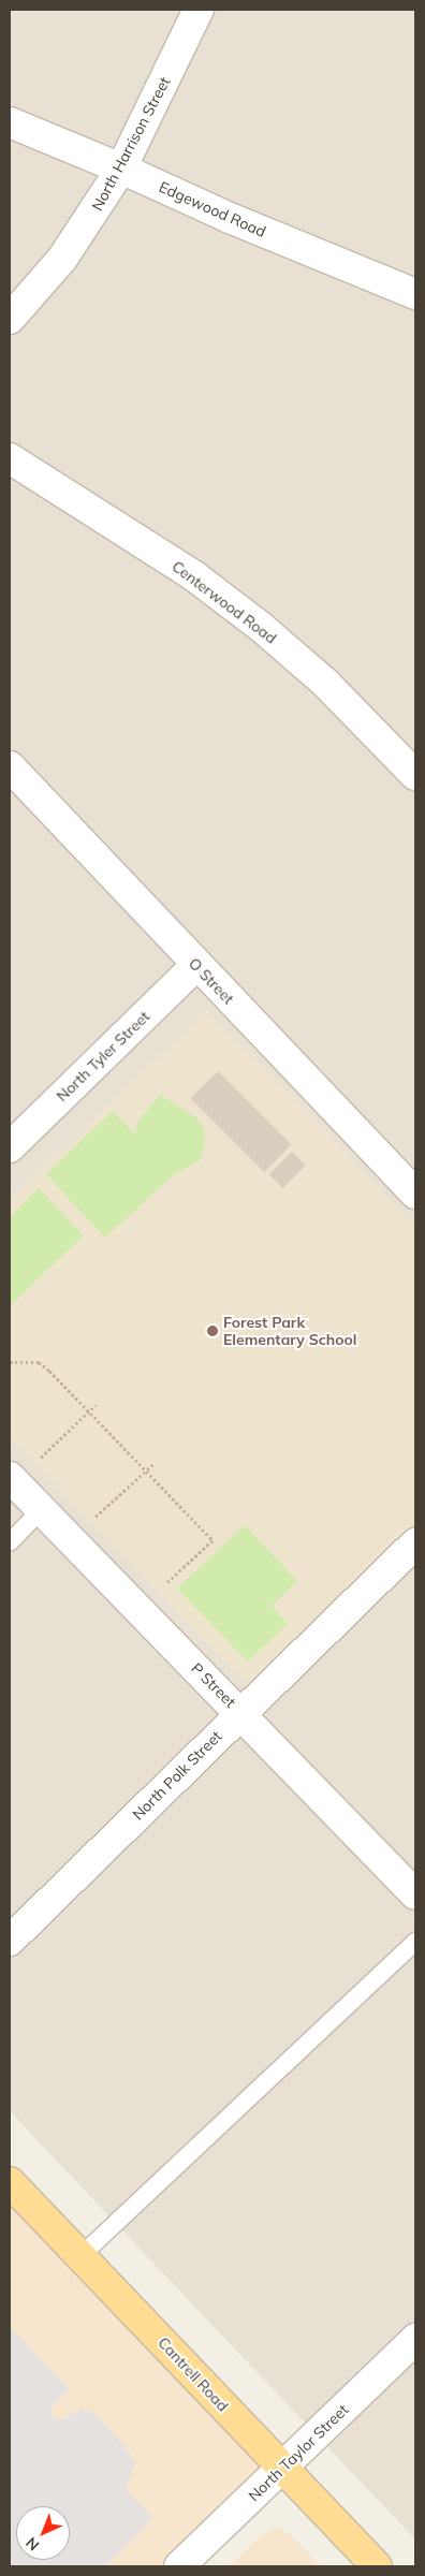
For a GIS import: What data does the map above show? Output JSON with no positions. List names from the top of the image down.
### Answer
{
  "streets": {
    "main road": ["Cantrell Road"],
    "street": [
      "North Harrison Street",
      "Edgewood Road",
      "Centerwood Road",
      "O Street",
      "North Tyler Street",
      "P Street",
      "North Polk Street",
      "North Taylor Street"
    ]
  },
  "crossings": [
    ["North Harrison Street", "Edgewood Road"],
    ["O Street", "North Tyler Street"],
    ["P Street", "North Polk Street"],
    ["Cantrell Road", "North Taylor Street"]
  ],
  "places": ["Forest Park Elementary School"],
  "north": "bottom left"
}
